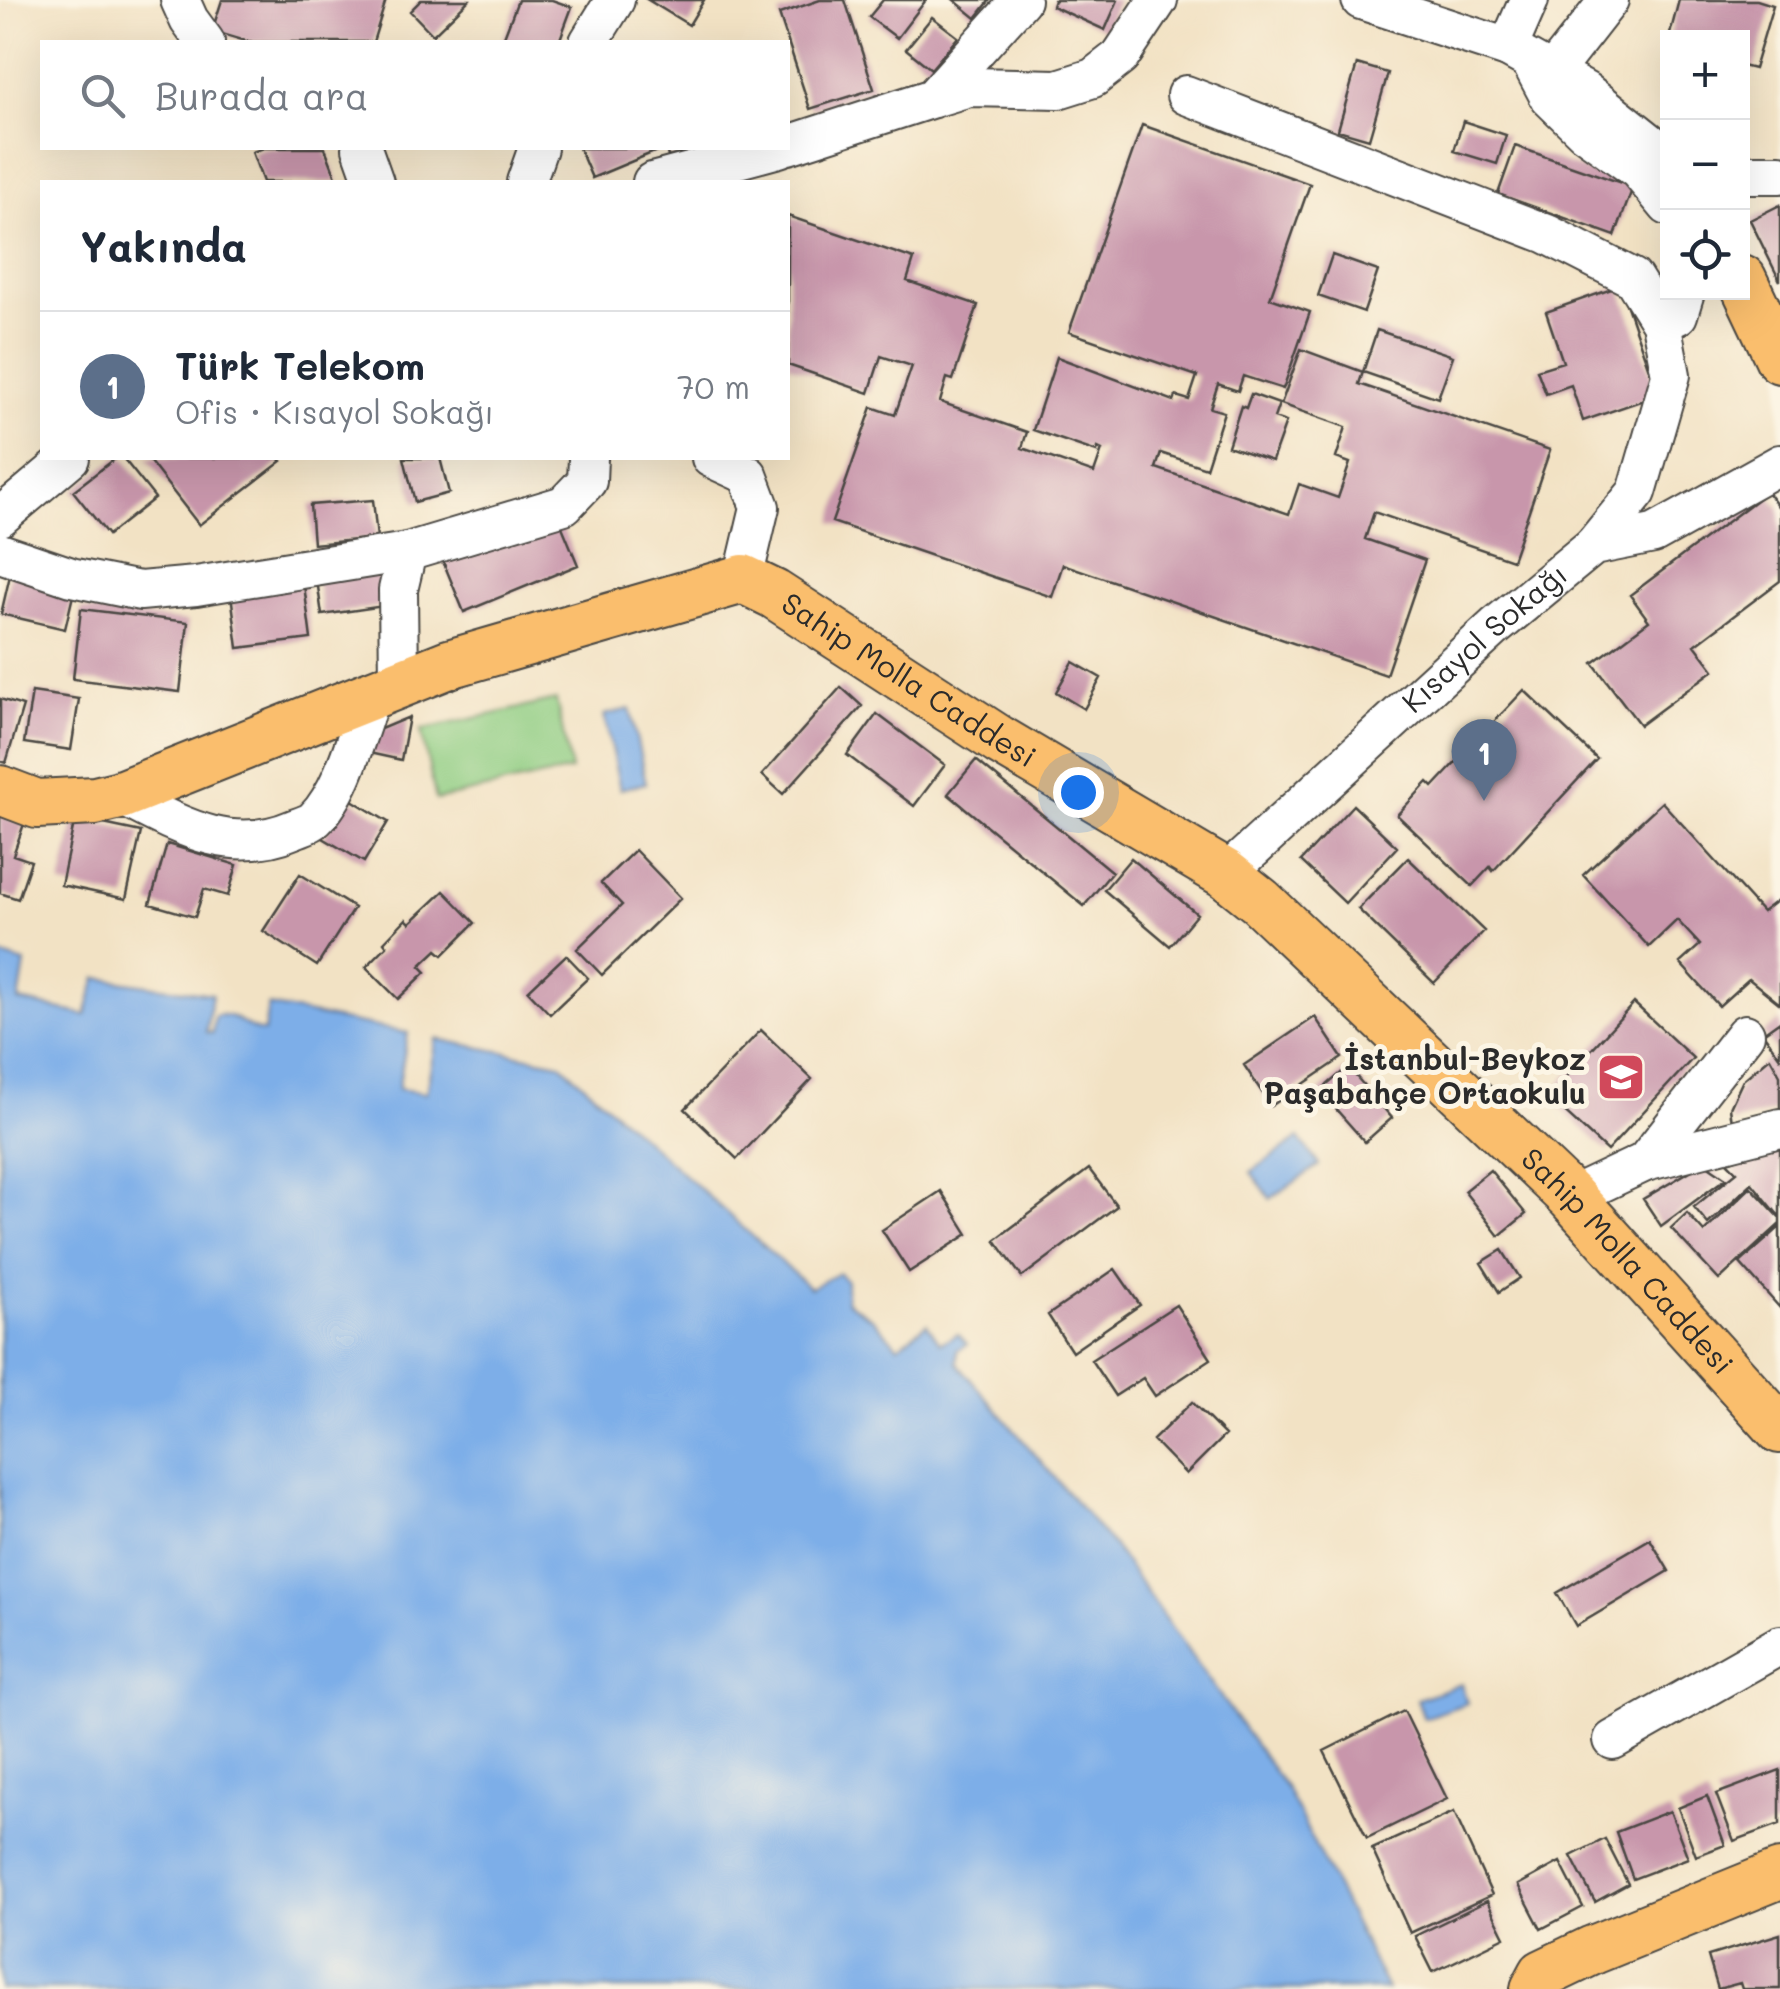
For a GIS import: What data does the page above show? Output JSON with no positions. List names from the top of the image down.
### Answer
{
  "streets": {
    "main road": ["Sahip Molla Caddesi"],
    "street": ["Kısayol Sokağı"]
  },
  "crossings": [
    ["Kısayol Sokağı", "Sahip Molla Caddesi"]
  ],
  "places": {
    "school or university": ["İstanbul-Beykoz Paşabahçe Ortaokulu"]
  },
  "page": {
    "map_buttons": ["+", "−"],
    "search": "Burada ara",
    "heading": "Yakında",
    "list": [
      {
        "mark": "1",
        "name": "Türk Telekom",
        "note": "Ofis · Kısayol Sokağı",
        "value": "70 m"
      }
    ],
    "pins": "1"
  }
}
